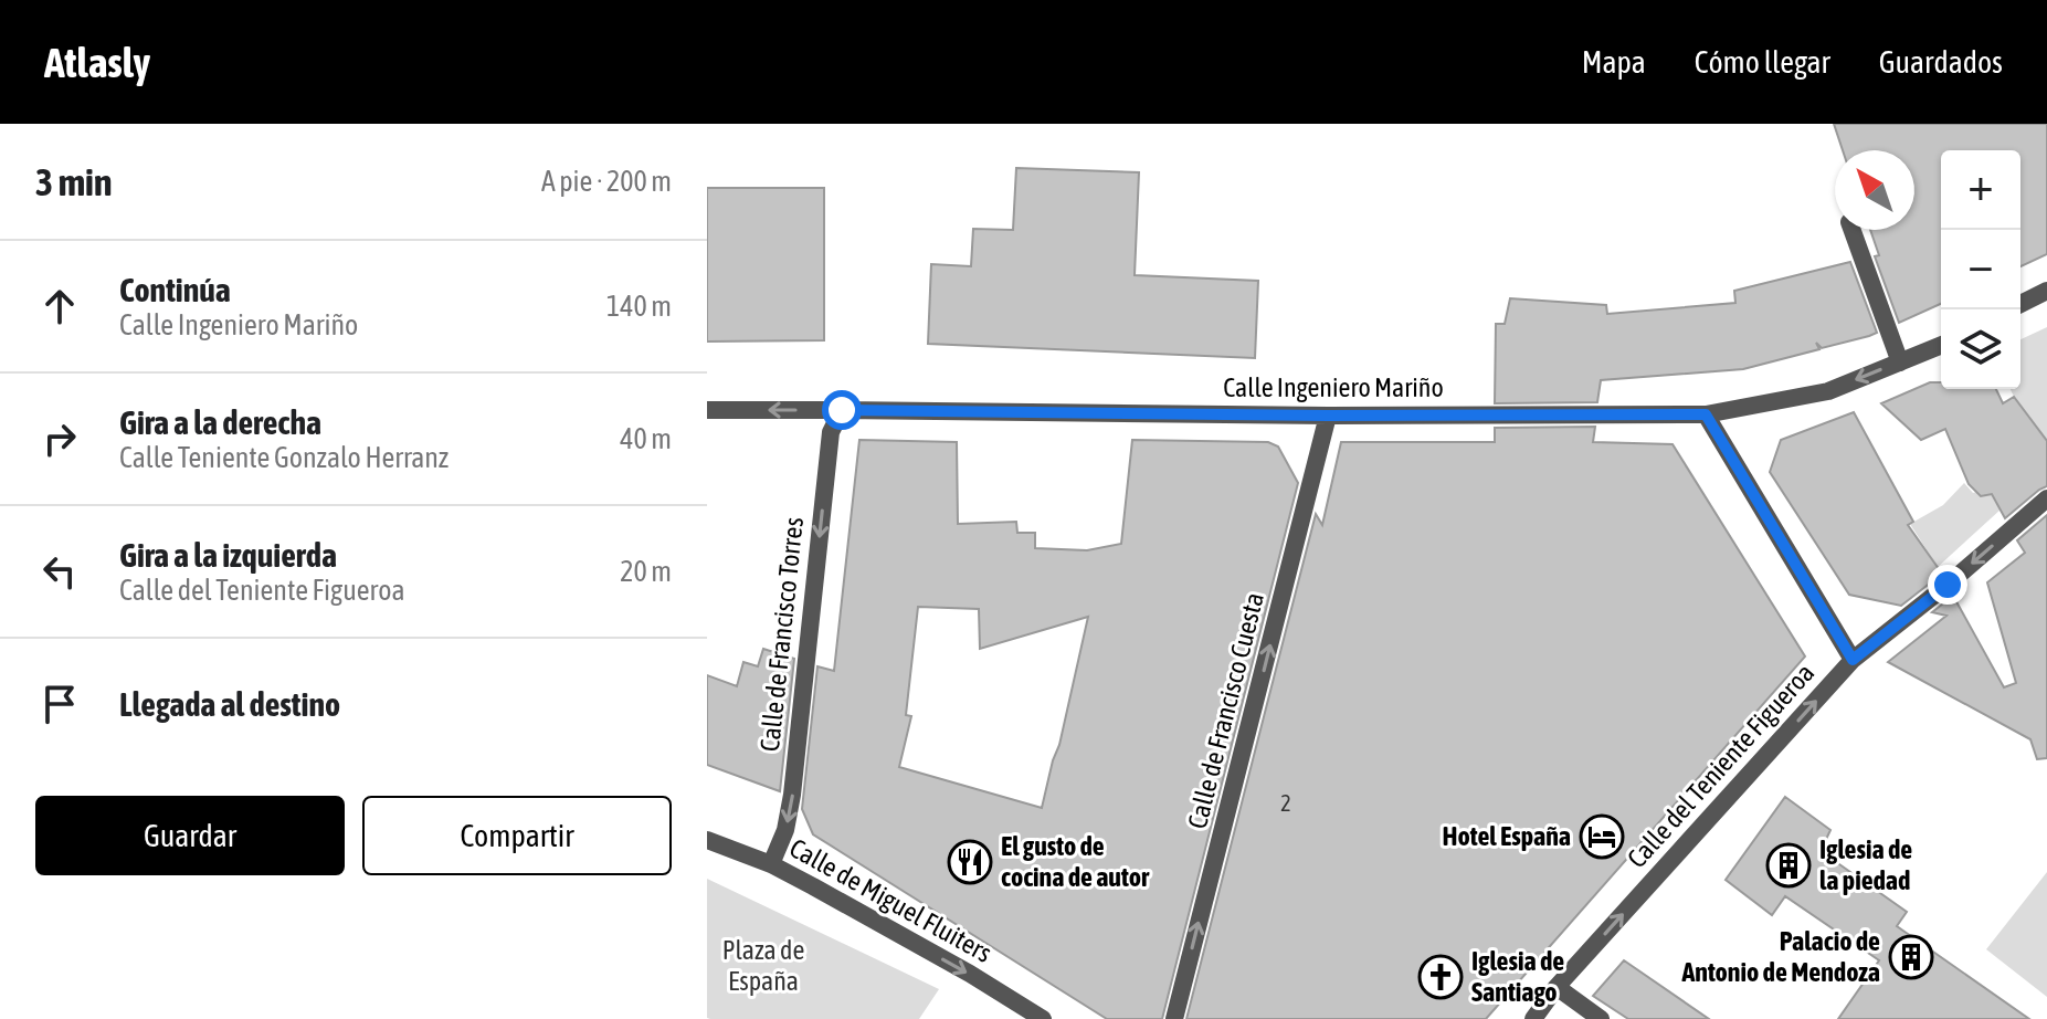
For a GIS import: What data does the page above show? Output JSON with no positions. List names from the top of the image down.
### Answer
{
  "streets": {
    "street": [
      "Calle Ingeniero Mariño",
      "Calle de Francisco Torres",
      "Calle de Francisco Cuesta",
      "Calle del Teniente Figueroa",
      "Calle de Miguel Fluiters"
    ]
  },
  "crossings": [
    ["Calle Ingeniero Mariño", "Calle de Francisco Torres"],
    ["Calle Ingeniero Mariño", "Calle de Francisco Cuesta"],
    ["Calle de Francisco Torres", "Calle de Miguel Fluiters"]
  ],
  "one_way": ["Calle de Francisco Torres", "Calle de Francisco Cuesta", "Calle de Miguel Fluiters"],
  "parks": ["Plaza de España"],
  "places": {
    "hotel": ["Hotel España"],
    "restaurant": ["El gusto de cocina de autor"],
    "building": ["Iglesia de la piedad", "Palacio de Antonio de Mendoza"],
    "church": ["Iglesia de Santiago"]
  },
  "house_numbers": ["2"],
  "north": "top left",
  "page": {
    "header": "Atlasly",
    "nav": ["Mapa", "Cómo llegar", "Guardados"],
    "heading": ["3 min", "A pie · 200 m"],
    "map_buttons": ["+", "−"],
    "list": [
      ["Continúa", "Calle Ingeniero Mariño", "140 m"],
      ["Gira a la derecha", "Calle Teniente Gonzalo Herranz", "40 m"],
      ["Gira a la izquierda", "Calle del Teniente Figueroa", "20 m"],
      "Llegada al destino"
    ],
    "buttons": ["Guardar", "Compartir"]
  }
}
